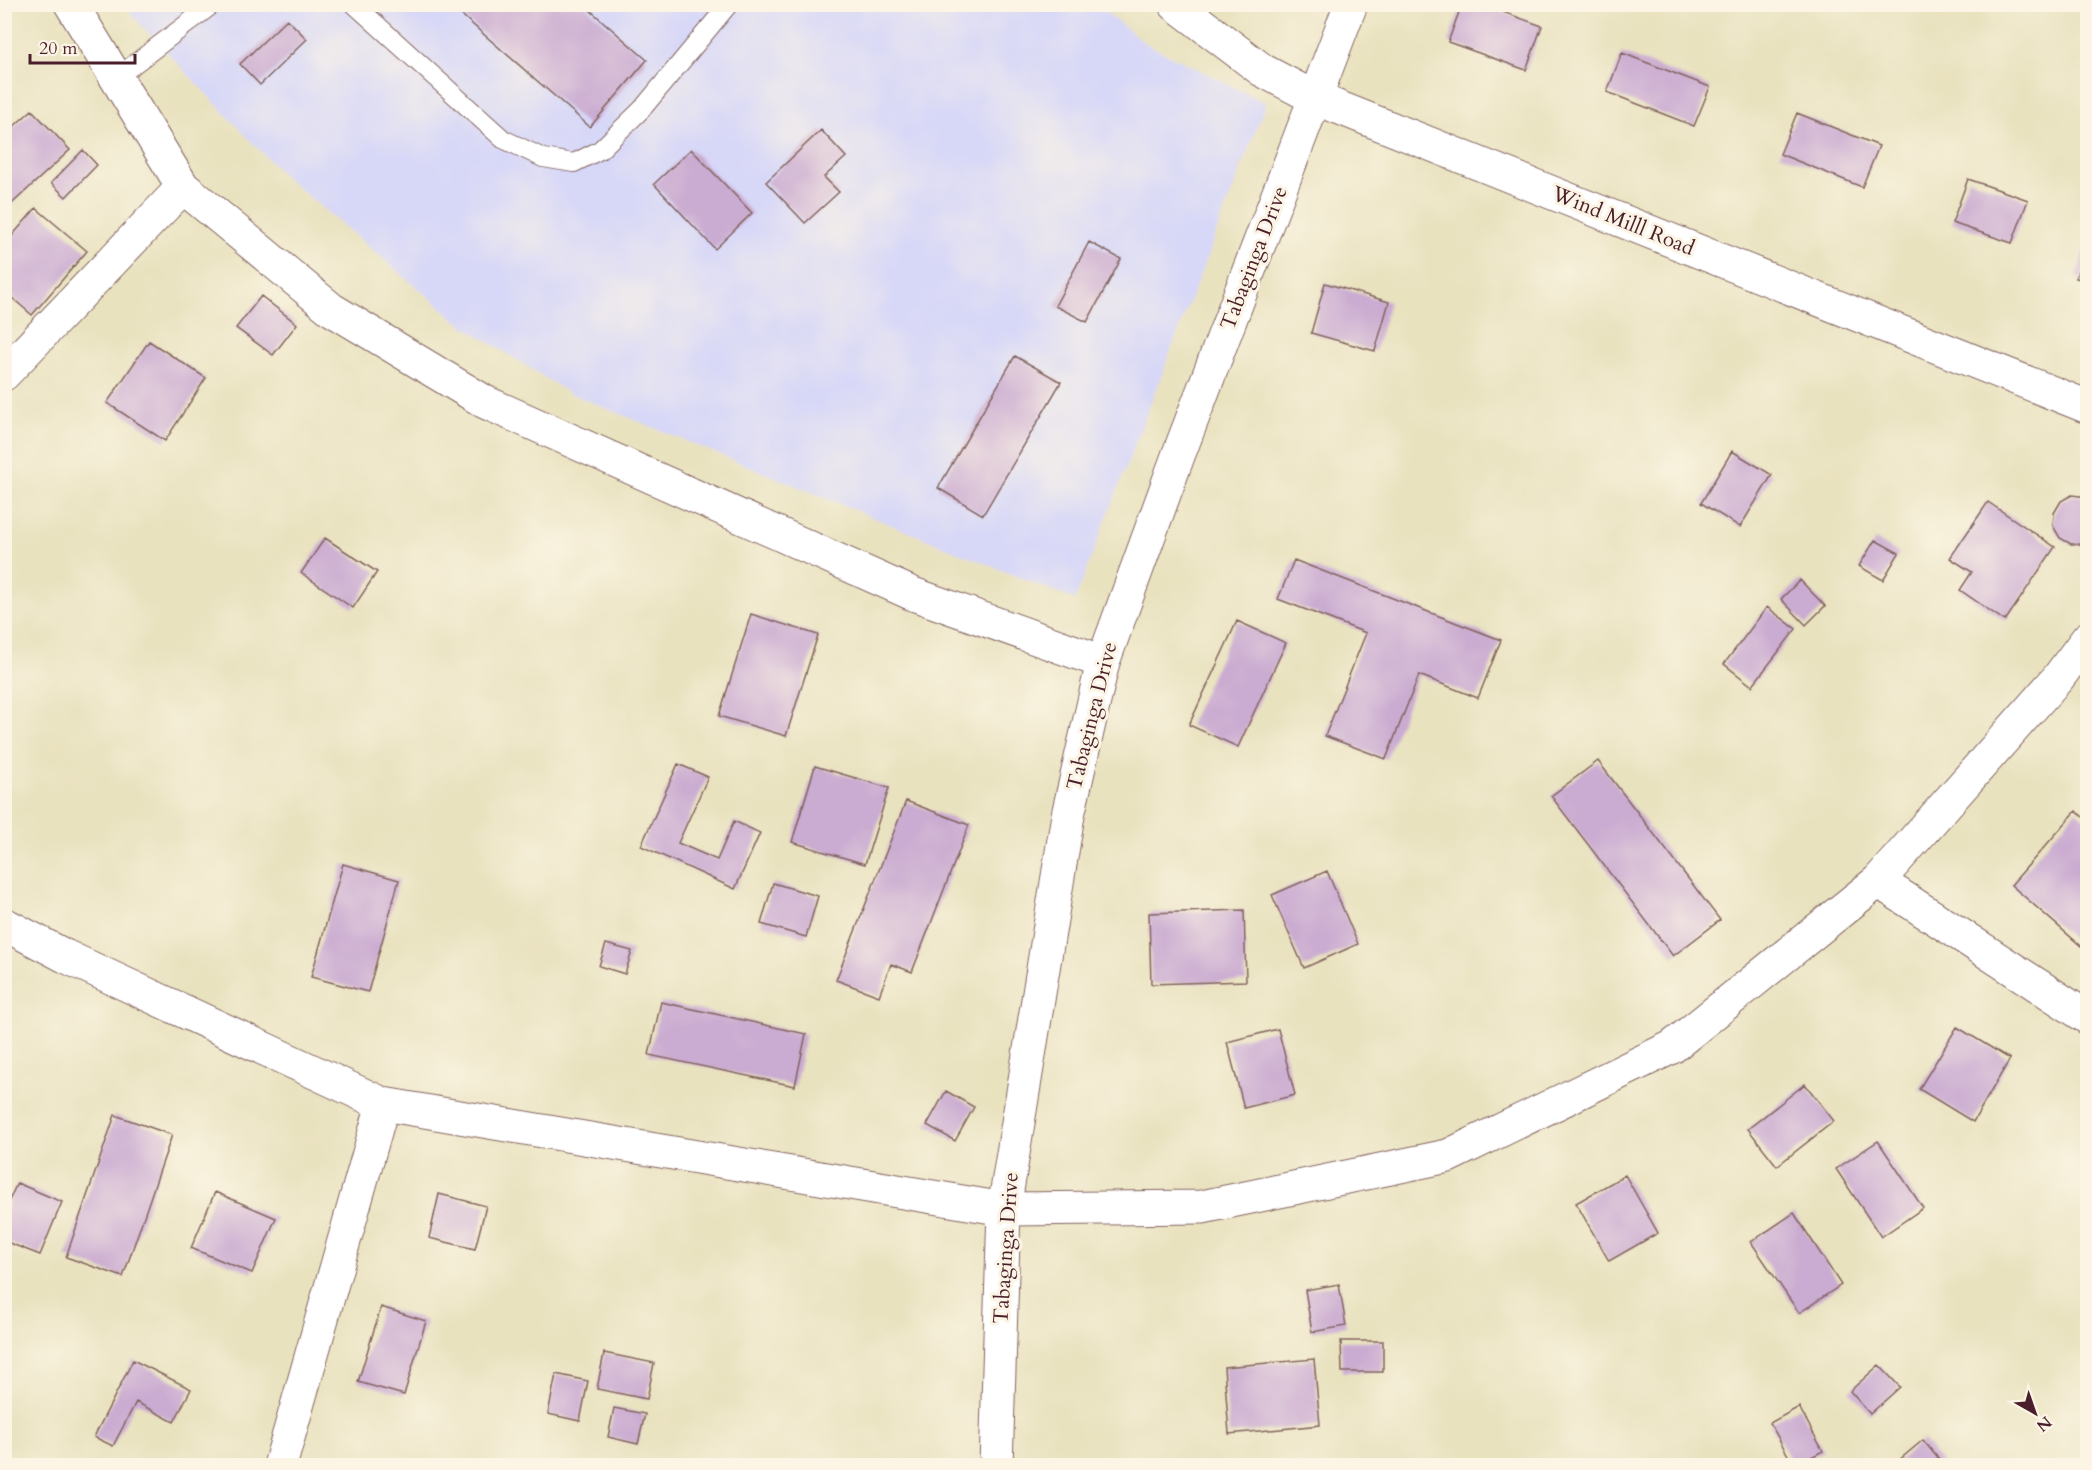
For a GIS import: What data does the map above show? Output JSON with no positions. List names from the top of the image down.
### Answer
{
  "streets": {
    "street": ["Wind Milll Road", "Tabaginga Drive"]
  },
  "crossings": [
    ["Wind Milll Road", "Tabaginga Drive"]
  ],
  "scale_bar": "20 m",
  "north": "bottom right"
}
